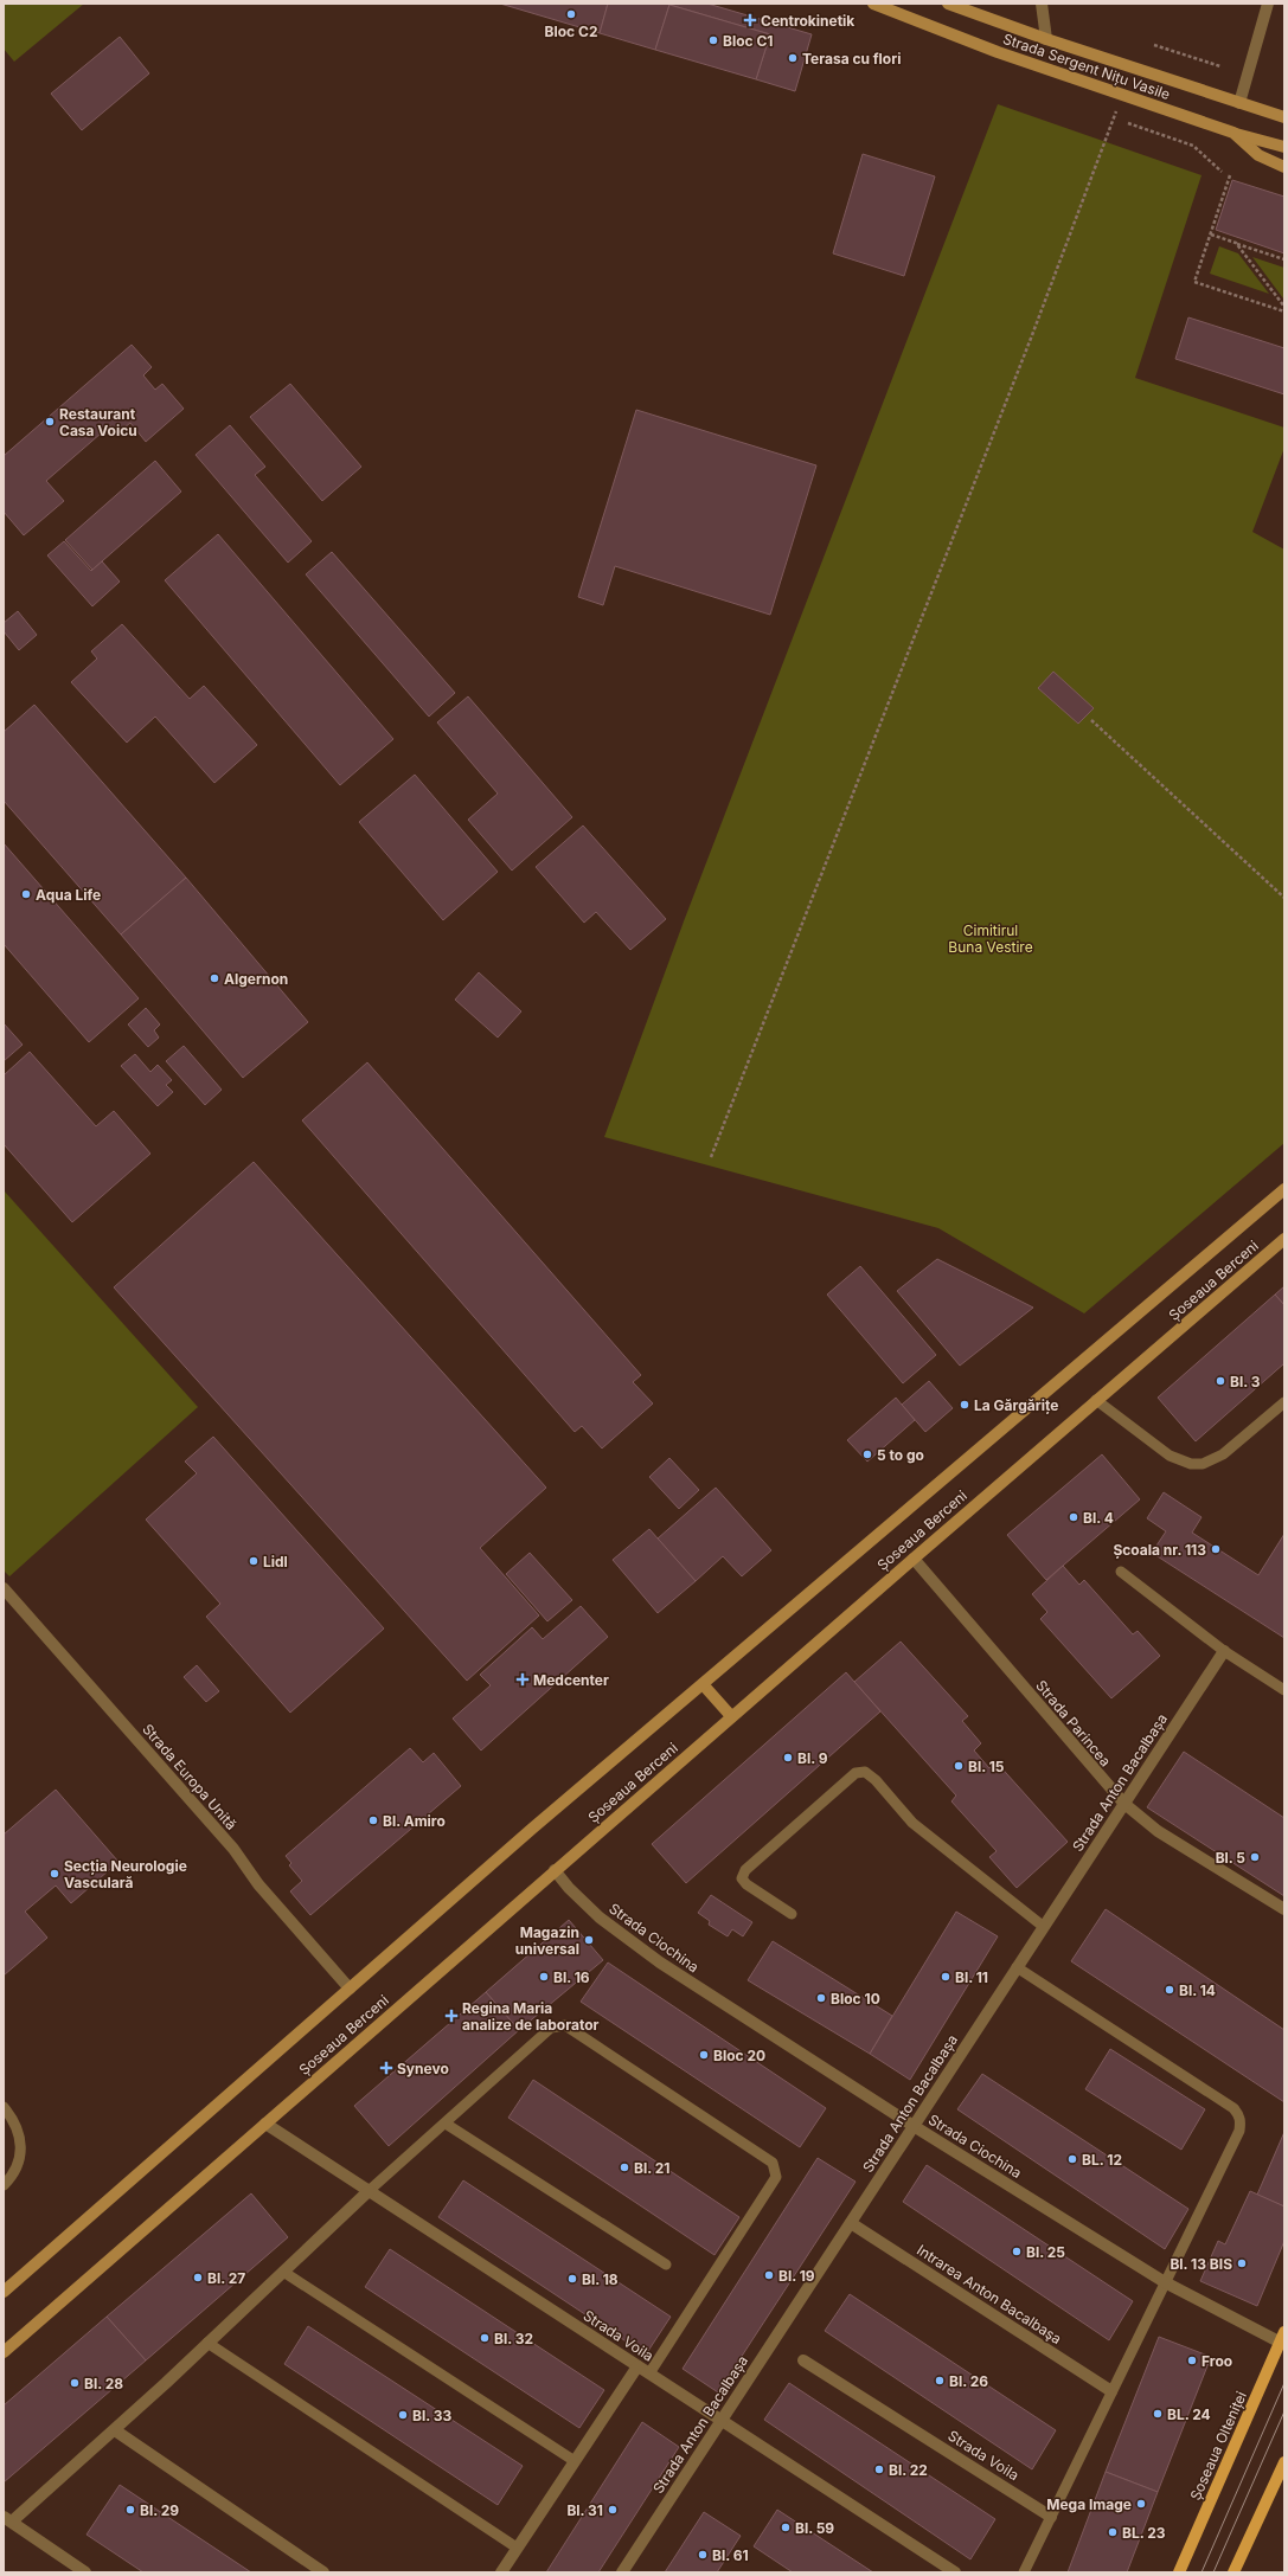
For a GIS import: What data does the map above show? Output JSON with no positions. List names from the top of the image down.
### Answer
{
  "streets": {
    "main road": ["Strada Sergent Nițu Vasile", "Șoseaua Berceni", "Șoseaua Olteniței"],
    "street": [
      "Strada Parincea",
      "Strada Europa Unită",
      "Strada Anton Bacalbașa",
      "Strada Ciochina",
      "Intrarea Anton Bacalbaşa",
      "Strada Voila"
    ]
  },
  "crossings": [
    ["Șoseaua Berceni", "Strada Parincea"],
    ["Șoseaua Berceni", "Strada Europa Unită"],
    ["Șoseaua Berceni", "Strada Ciochina"],
    ["Șoseaua Berceni", "Strada Voila"],
    ["Strada Parincea", "Strada Anton Bacalbașa"],
    ["Strada Anton Bacalbașa", "Strada Ciochina"],
    ["Strada Anton Bacalbașa", "Intrarea Anton Bacalbaşa"],
    ["Strada Anton Bacalbașa", "Strada Voila"],
    ["Strada Ciochina", "Șoseaua Olteniței"]
  ],
  "parks": ["Cimitirul Buna Vestire"],
  "places": {
    "other": [
      "Bloc C2",
      "Bloc C1",
      "Terasa cu flori",
      "Restaurant Casa Voicu",
      "Aqua Life",
      "Algernon",
      "Bl. 3",
      "La Gărgărițe",
      "5 to go",
      "Bl. 4",
      "Școala nr. 113",
      "Lidl",
      "Bl. 9",
      "Bl. 15",
      "Bl. Amiro",
      "Bl. 5",
      "Secția Neurologie Vasculară",
      "Magazin universal",
      "Bl. 16",
      "Bl. 11",
      "Bl. 14",
      "Bloc 10",
      "Bloc 20",
      "BL. 12",
      "Bl. 21",
      "Bl. 25",
      "Bl. 13 BIS",
      "Bl. 19",
      "Bl. 27",
      "Bl. 18",
      "Bl. 32",
      "Froo",
      "Bl. 26",
      "Bl. 28",
      "BL. 24",
      "Bl. 33",
      "Bl. 22",
      "Mega Image",
      "Bl. 29",
      "Bl. 31",
      "Bl. 59",
      "BL. 23",
      "Bl. 61"
    ],
    "health": [
      "Centrokinetik",
      "Medcenter",
      "Regina Maria analize de laborator",
      "Synevo"
    ]
  }
}
